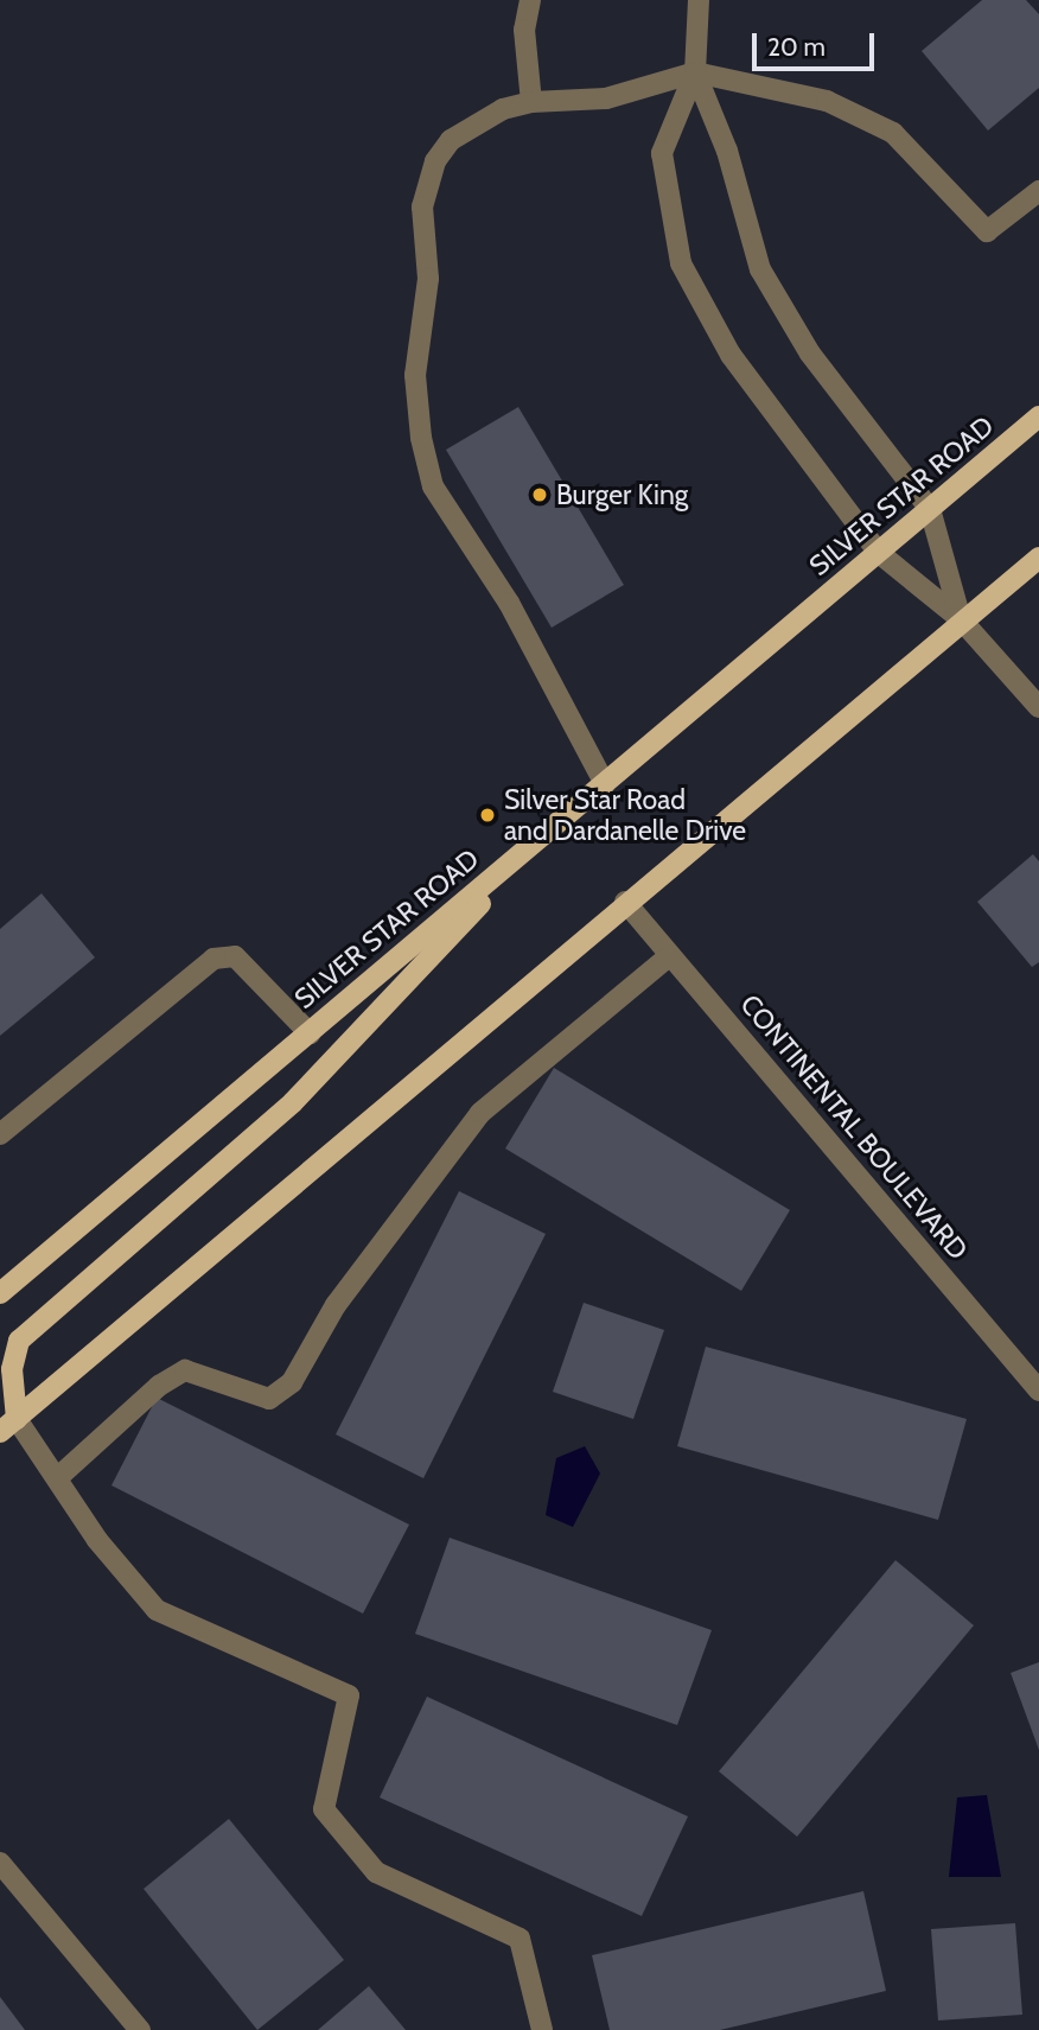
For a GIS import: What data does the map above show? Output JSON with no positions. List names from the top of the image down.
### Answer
{
  "streets": {
    "main road": ["SILVER STAR ROAD"],
    "street": ["CONTINENTAL BOULEVARD"]
  },
  "places": ["Burger King", "Silver Star Road and Dardanelle Drive"],
  "scale_bar": "20 m"
}
